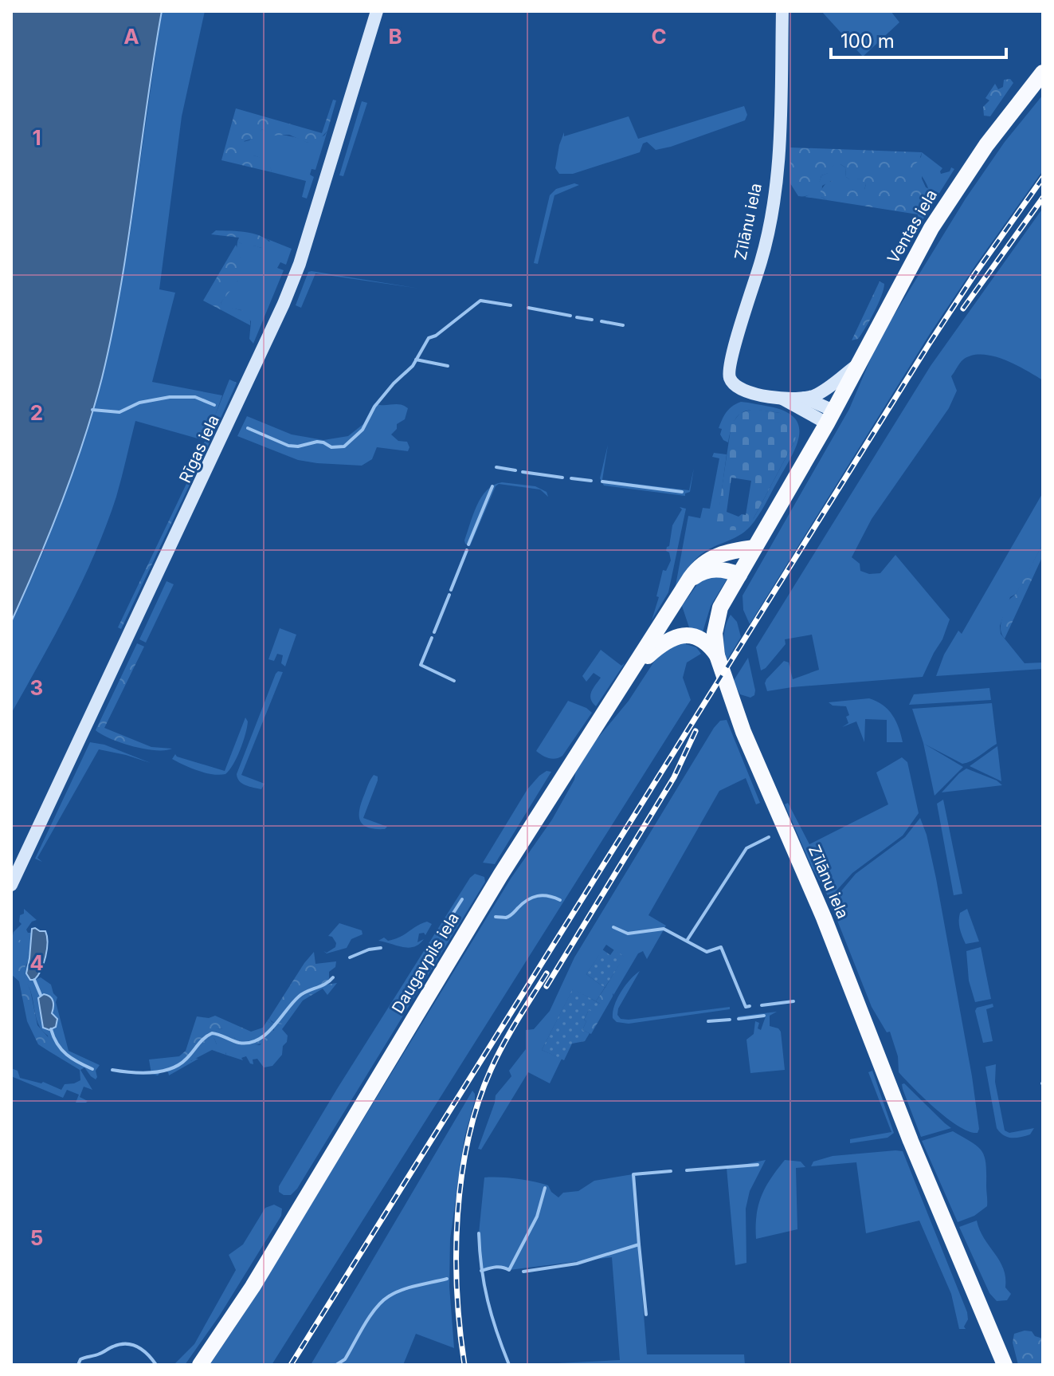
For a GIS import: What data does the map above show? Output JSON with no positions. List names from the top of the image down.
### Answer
{
  "streets": {
    "highway": ["Zīlānu iela", "Ventas iela", "Daugavpils iela"],
    "main road": ["Rīgas iela"]
  },
  "crossings": [
    ["Zīlānu iela", "Ventas iela"],
    ["Zīlānu iela", "Daugavpils iela"]
  ],
  "scale_bar": "100 m",
  "grid": {
    "columns": ["A", "B", "C"],
    "rows": [
      "1",
      "2",
      "3",
      "4",
      "5"
    ]
  }
}
